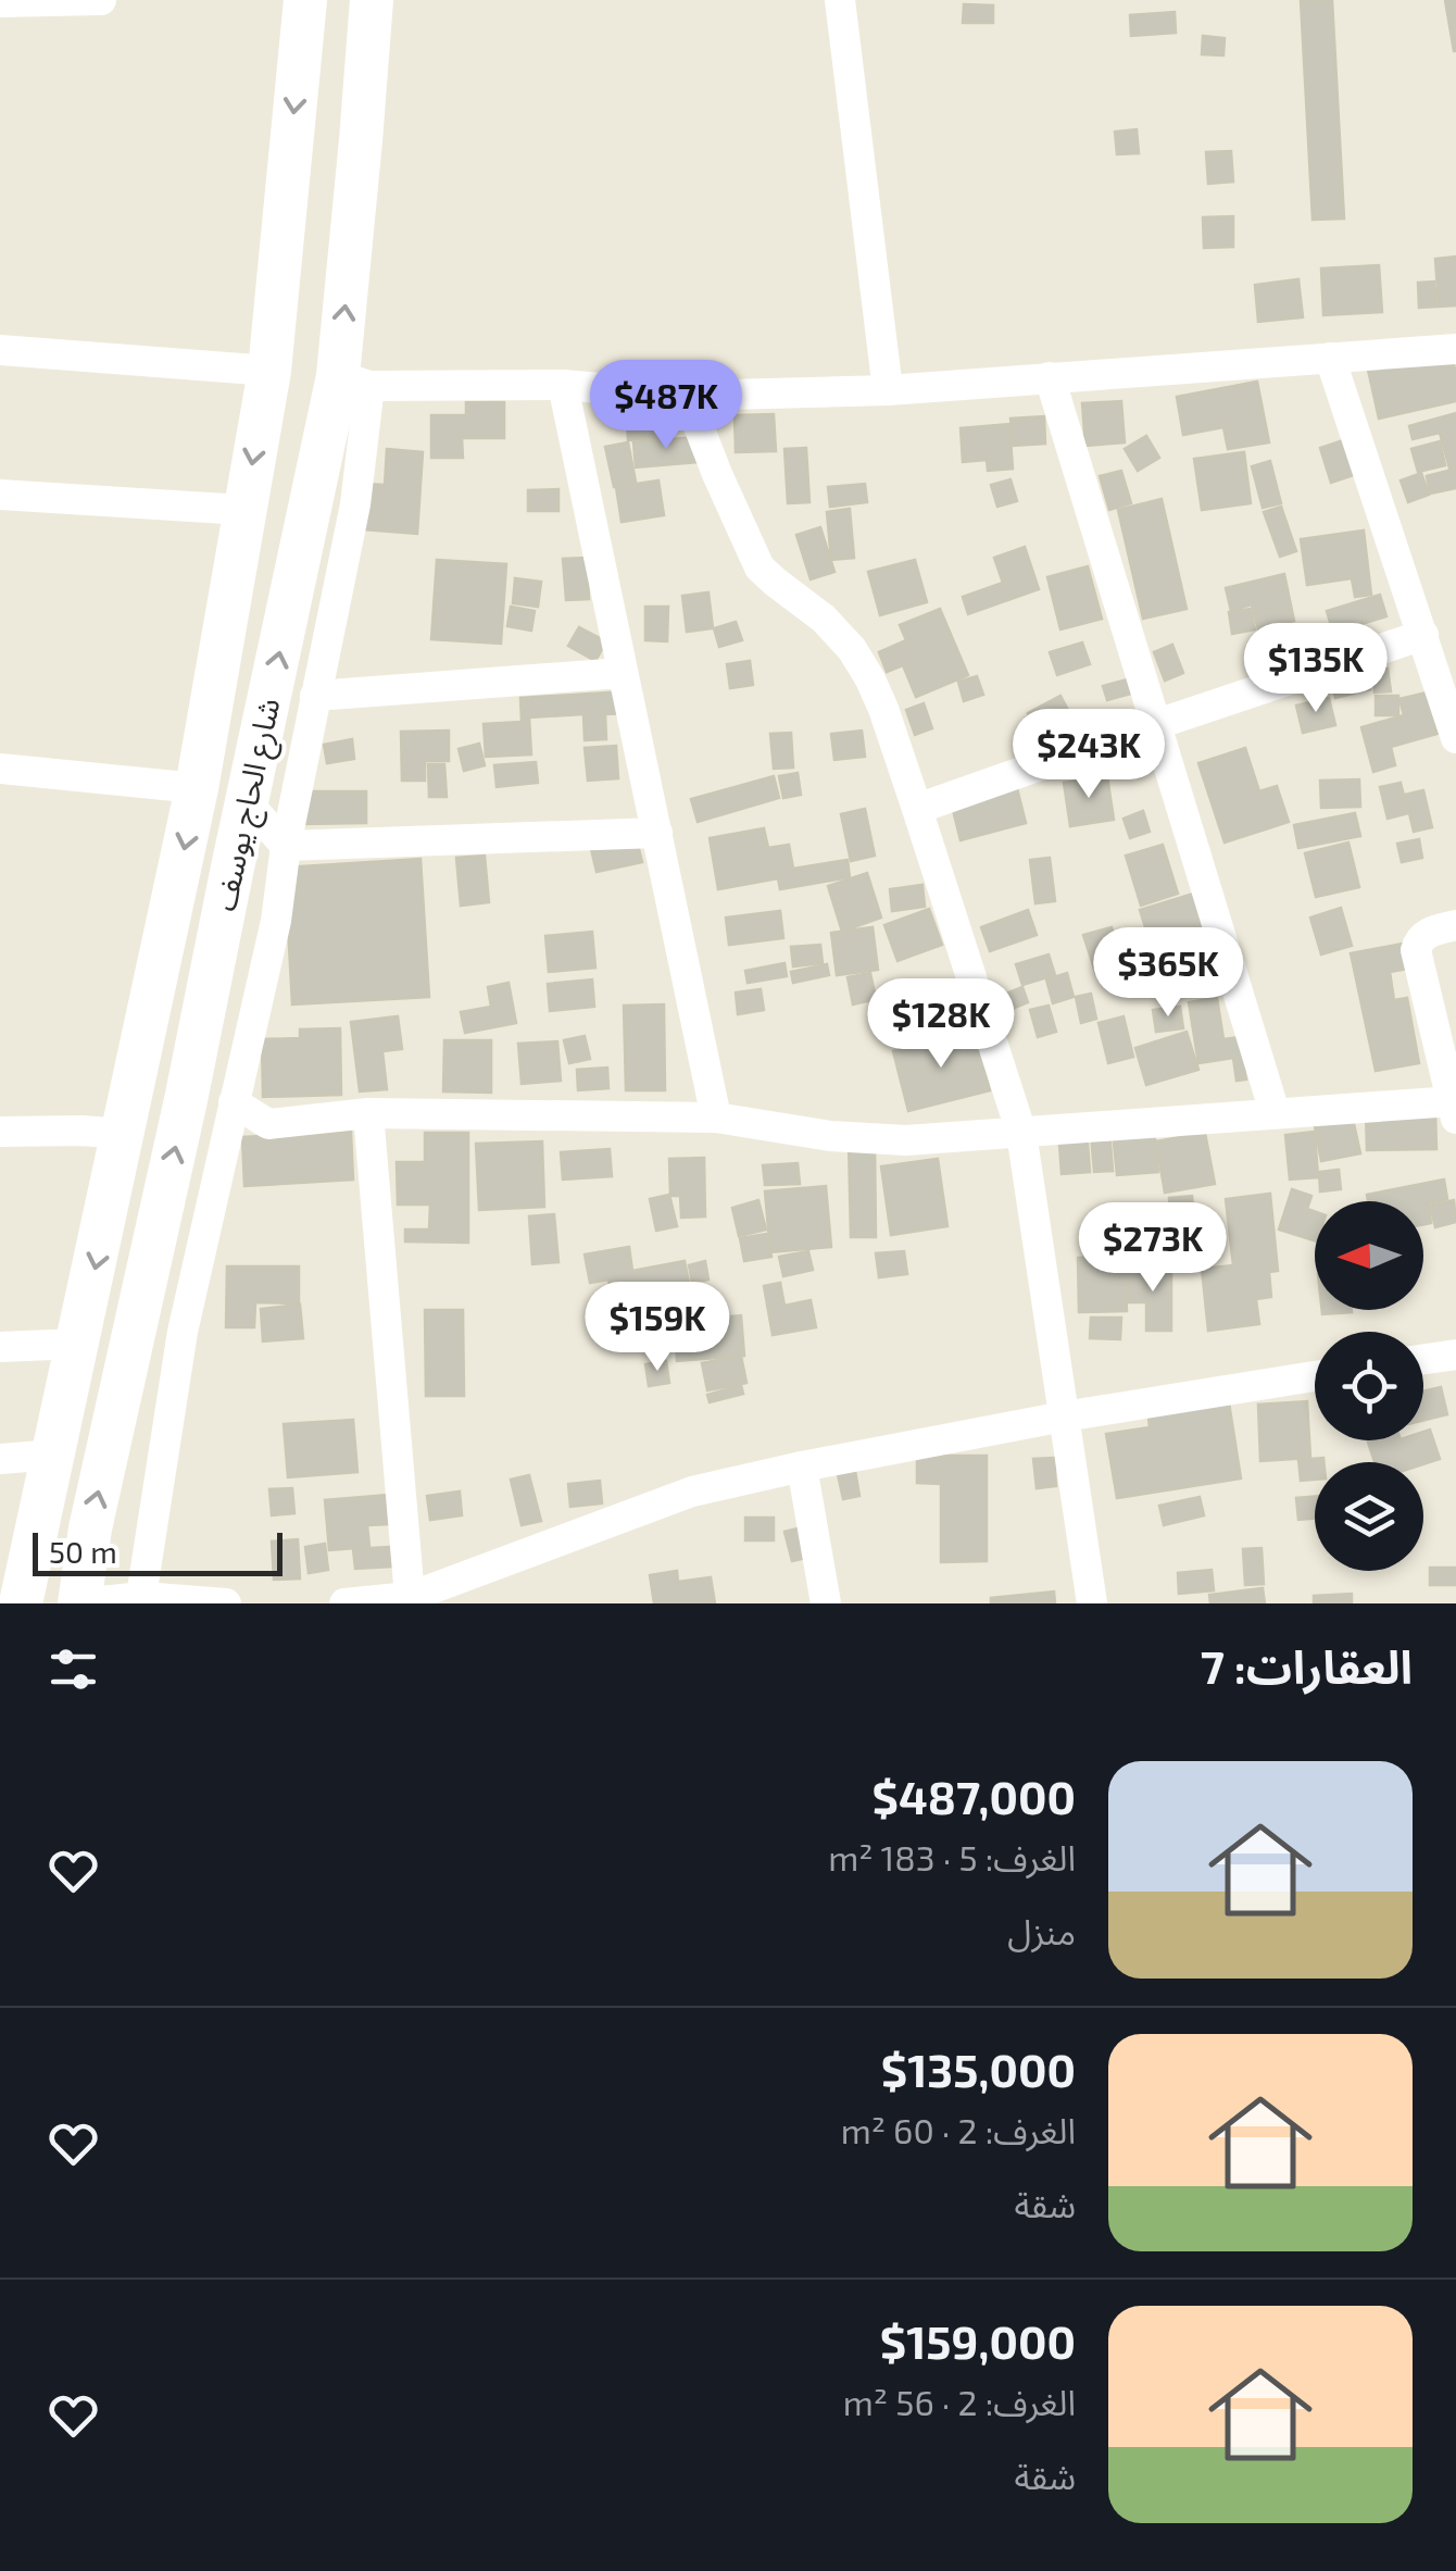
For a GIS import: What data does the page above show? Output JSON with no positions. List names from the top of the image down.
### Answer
{
  "streets": {
    "main road": ["شارع الحاج يوسف"]
  },
  "scale_bar": "50 m",
  "north": "left",
  "page": {
    "price": [
      "$487K",
      "$135K",
      "$243K",
      "$365K",
      "$128K",
      "$273K",
      "$159K"
    ],
    "scale": "50 m",
    "heading": "العقارات: 7",
    "list": [
      {
        "name": "$487,000",
        "note": "الغرف: 5 · 183 m² · منزل"
      },
      {
        "name": "$135,000",
        "note": "الغرف: 2 · 60 m² · شقة"
      },
      {
        "name": "$159,000",
        "note": "الغرف: 2 · 56 m² · شقة"
      }
    ]
  }
}
